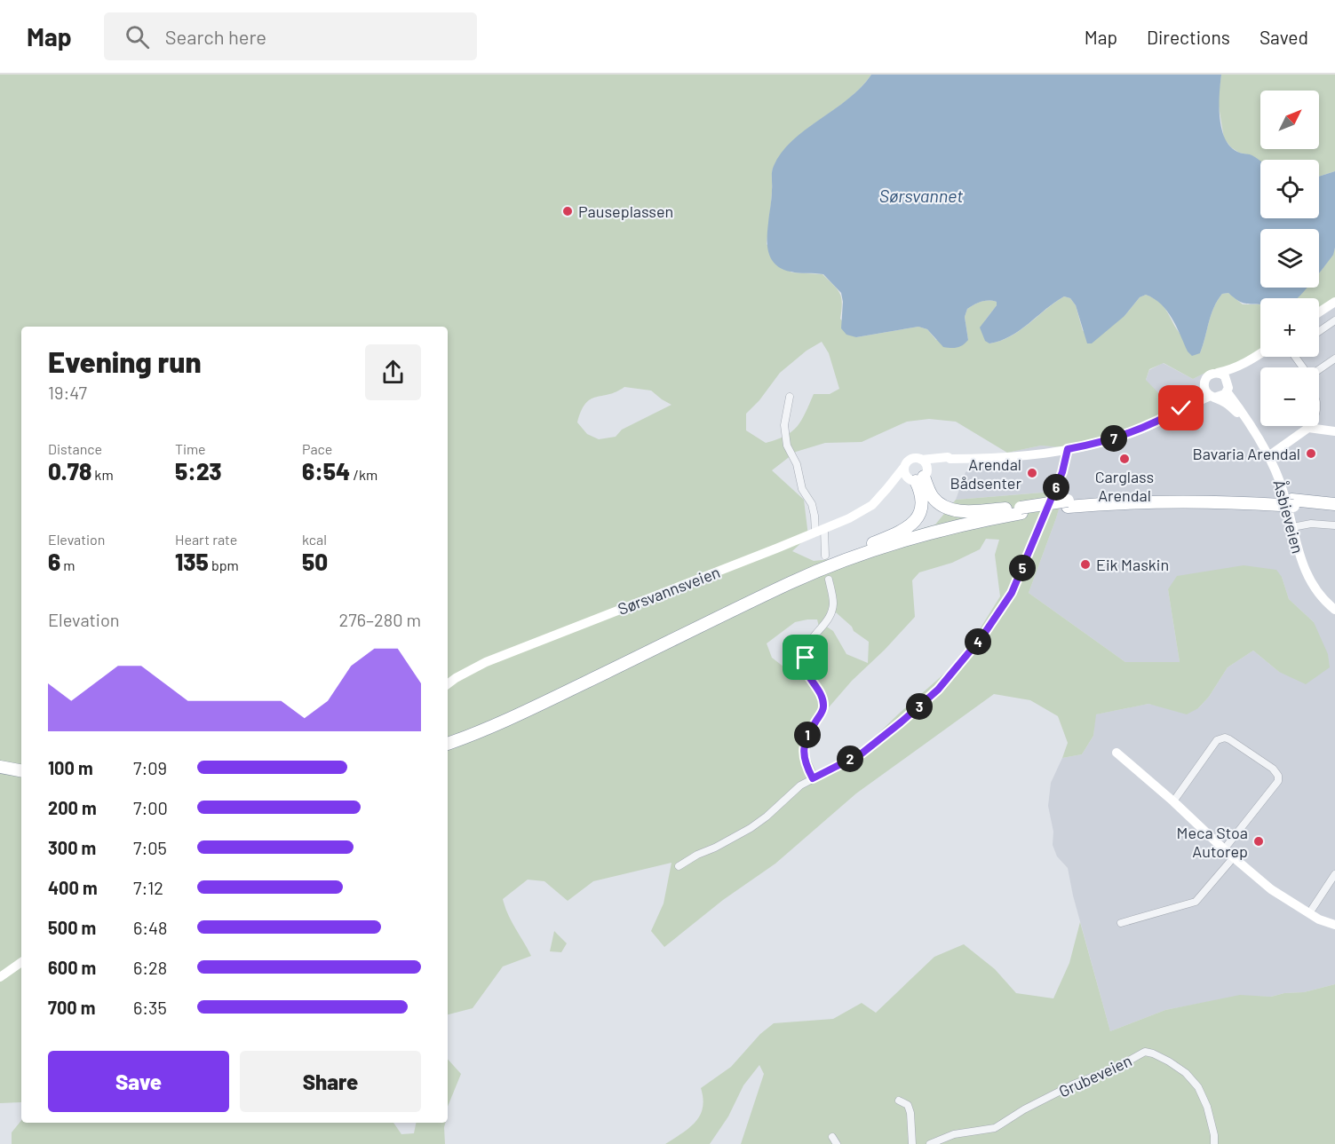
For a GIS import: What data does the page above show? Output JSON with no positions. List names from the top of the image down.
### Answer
{
  "streets": {
    "main road": ["Åsbieveien", "Sørsvannsveien"],
    "street": ["Grubeveien"]
  },
  "crossings": [
    ["Åsbieveien", "Sørsvannsveien"]
  ],
  "water": ["Sørsvannet"],
  "places": [
    "Pauseplassen",
    "Bavaria Arendal",
    "Carglass Arendal",
    "Arendal Bådsenter",
    "Eik Maskin",
    "Meca Stoa Autorep"
  ],
  "north": "top right",
  "page": {
    "header": "Map",
    "search": "Search here",
    "nav": ["Map", "Directions", "Saved"],
    "map_buttons": ["+", "−"],
    "heading": ["Evening run", "19:47"],
    "stats": [
      ["Distance", "0.78 km"],
      ["Time", "5:23"],
      ["Pace", "6:54 /km"],
      ["Elevation", "6 m"],
      ["Heart rate", "135 bpm"],
      ["kcal", "50"]
    ],
    "pins": [
      "7",
      "6",
      "5",
      "4",
      "3",
      "1",
      "2"
    ],
    "chart": ["Elevation", "276–280 m"],
    "list": [
      {
        "name": "100 m",
        "note": "7:09"
      },
      {
        "name": "200 m",
        "note": "7:00"
      },
      {
        "name": "300 m",
        "note": "7:05"
      },
      {
        "name": "400 m",
        "note": "7:12"
      },
      {
        "name": "500 m",
        "note": "6:48"
      },
      {
        "name": "600 m",
        "note": "6:28"
      },
      {
        "name": "700 m",
        "note": "6:35"
      }
    ],
    "buttons": ["Save", "Share"]
  }
}
